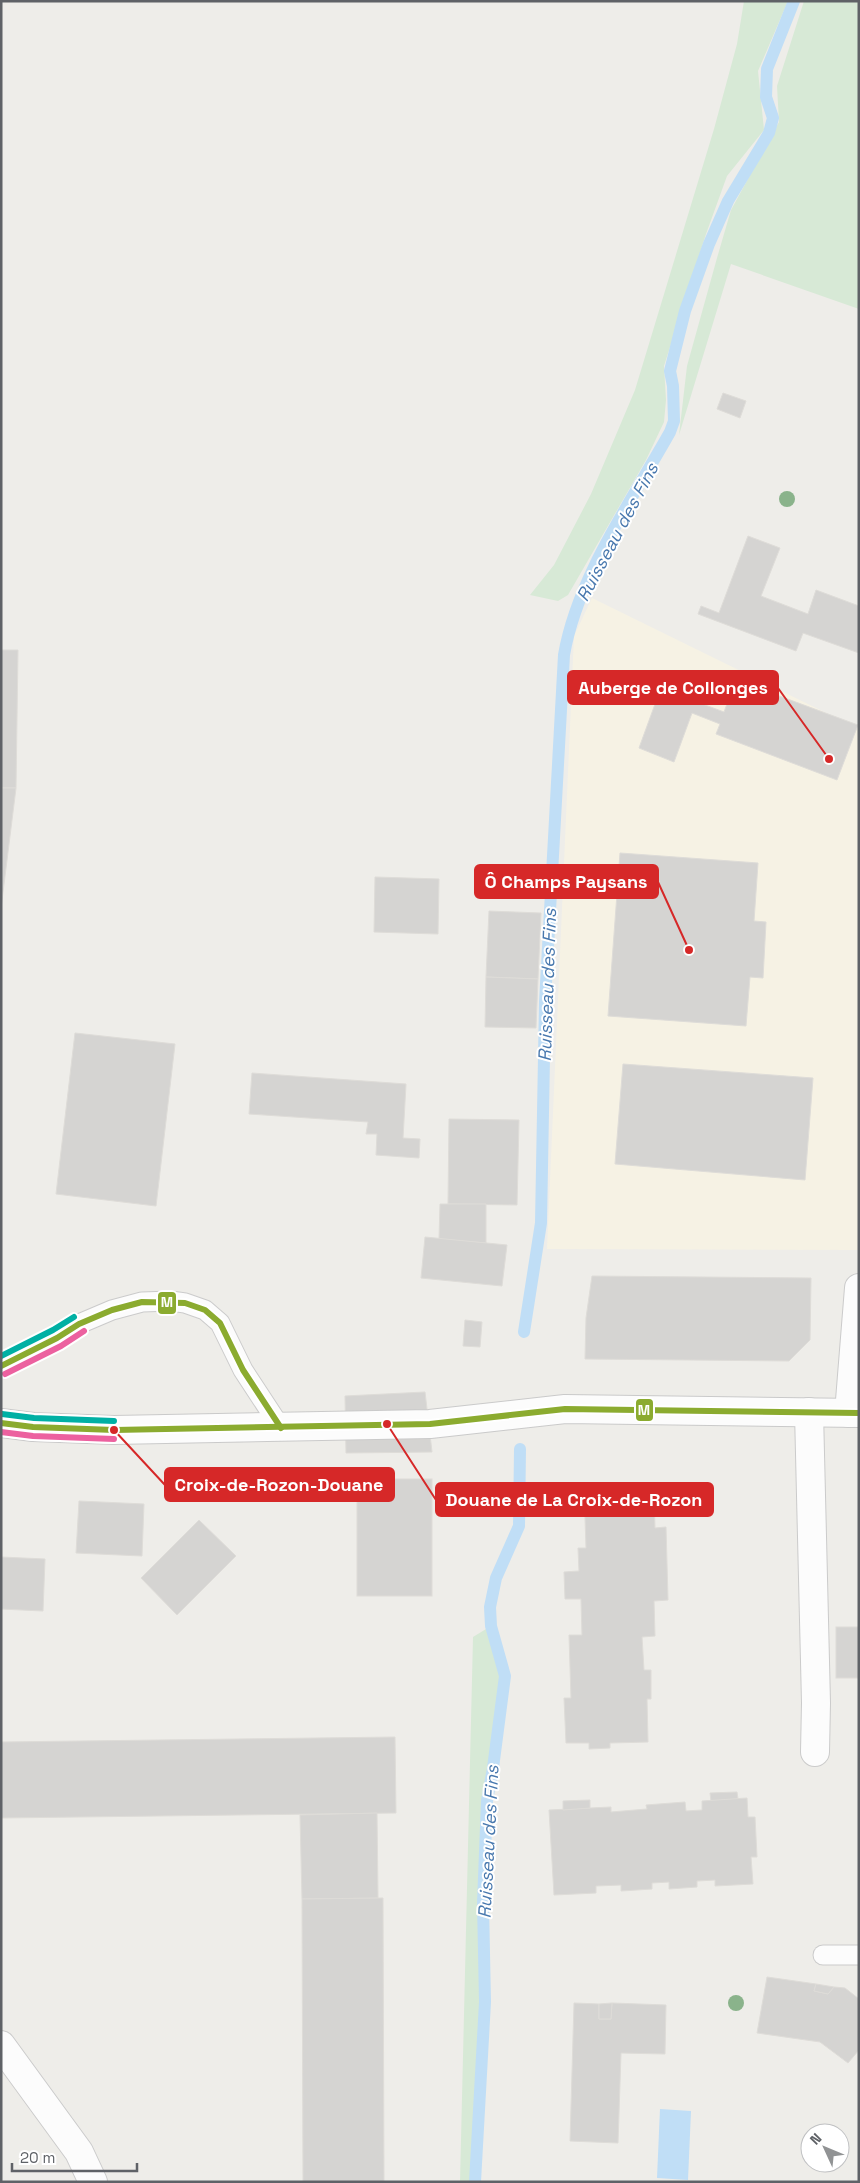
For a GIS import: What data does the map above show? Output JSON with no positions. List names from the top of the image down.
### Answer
{
  "water": ["Ruisseau des Fins"],
  "places": [
    "Auberge de Collonges",
    "Ô Champs Paysans",
    "Douane de La Croix-de-Rozon",
    "Croix-de-Rozon-Douane"
  ],
  "lines": ["transit line M"],
  "scale_bar": "20 m",
  "north": "top left"
}
